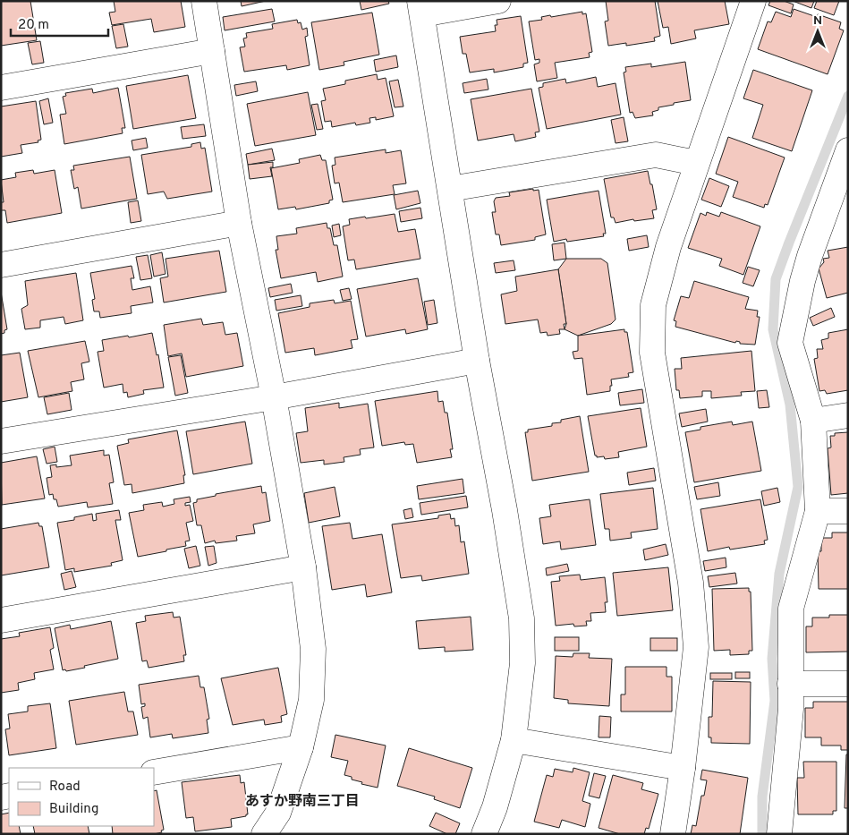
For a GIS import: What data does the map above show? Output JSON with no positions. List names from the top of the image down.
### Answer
{
  "districts": ["あすか野南三丁目"],
  "legend": ["Road", "Building"],
  "scale_bar": "20 m",
  "north": "top"
}
